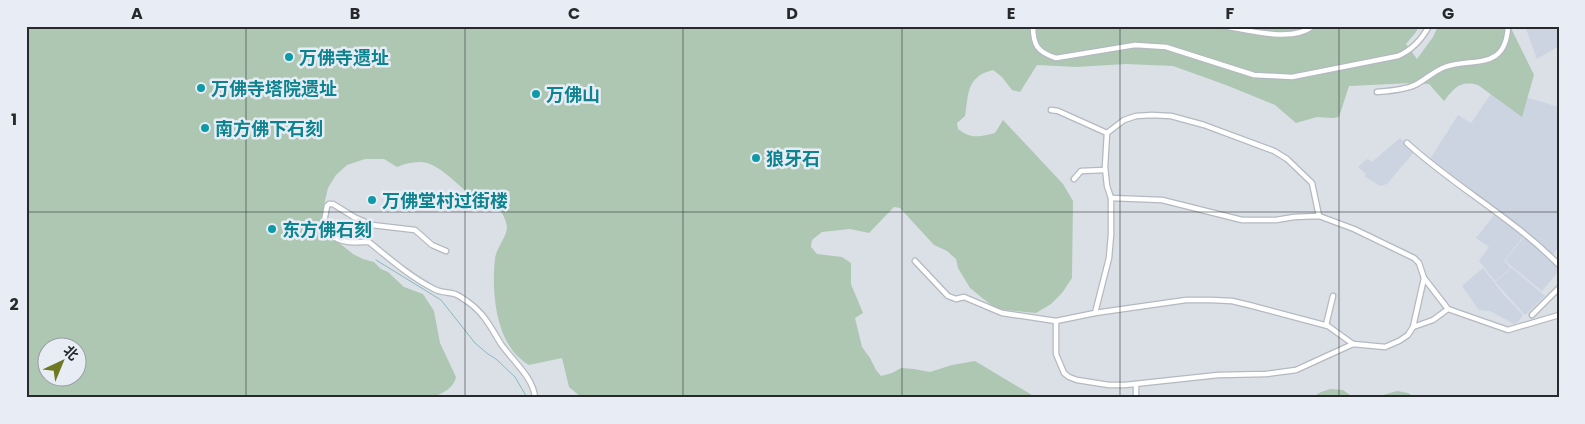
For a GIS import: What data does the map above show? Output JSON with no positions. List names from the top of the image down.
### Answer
{
  "places": [
    "万佛寺遗址",
    "万佛寺塔院遗址",
    "万佛山",
    "南方佛下石刻",
    "狼牙石",
    "万佛堂村过街楼",
    "东方佛石刻"
  ],
  "north": "top right",
  "grid": {
    "columns": [
      "A",
      "B",
      "C",
      "D",
      "E",
      "F",
      "G"
    ],
    "rows": ["1", "2"]
  }
}
